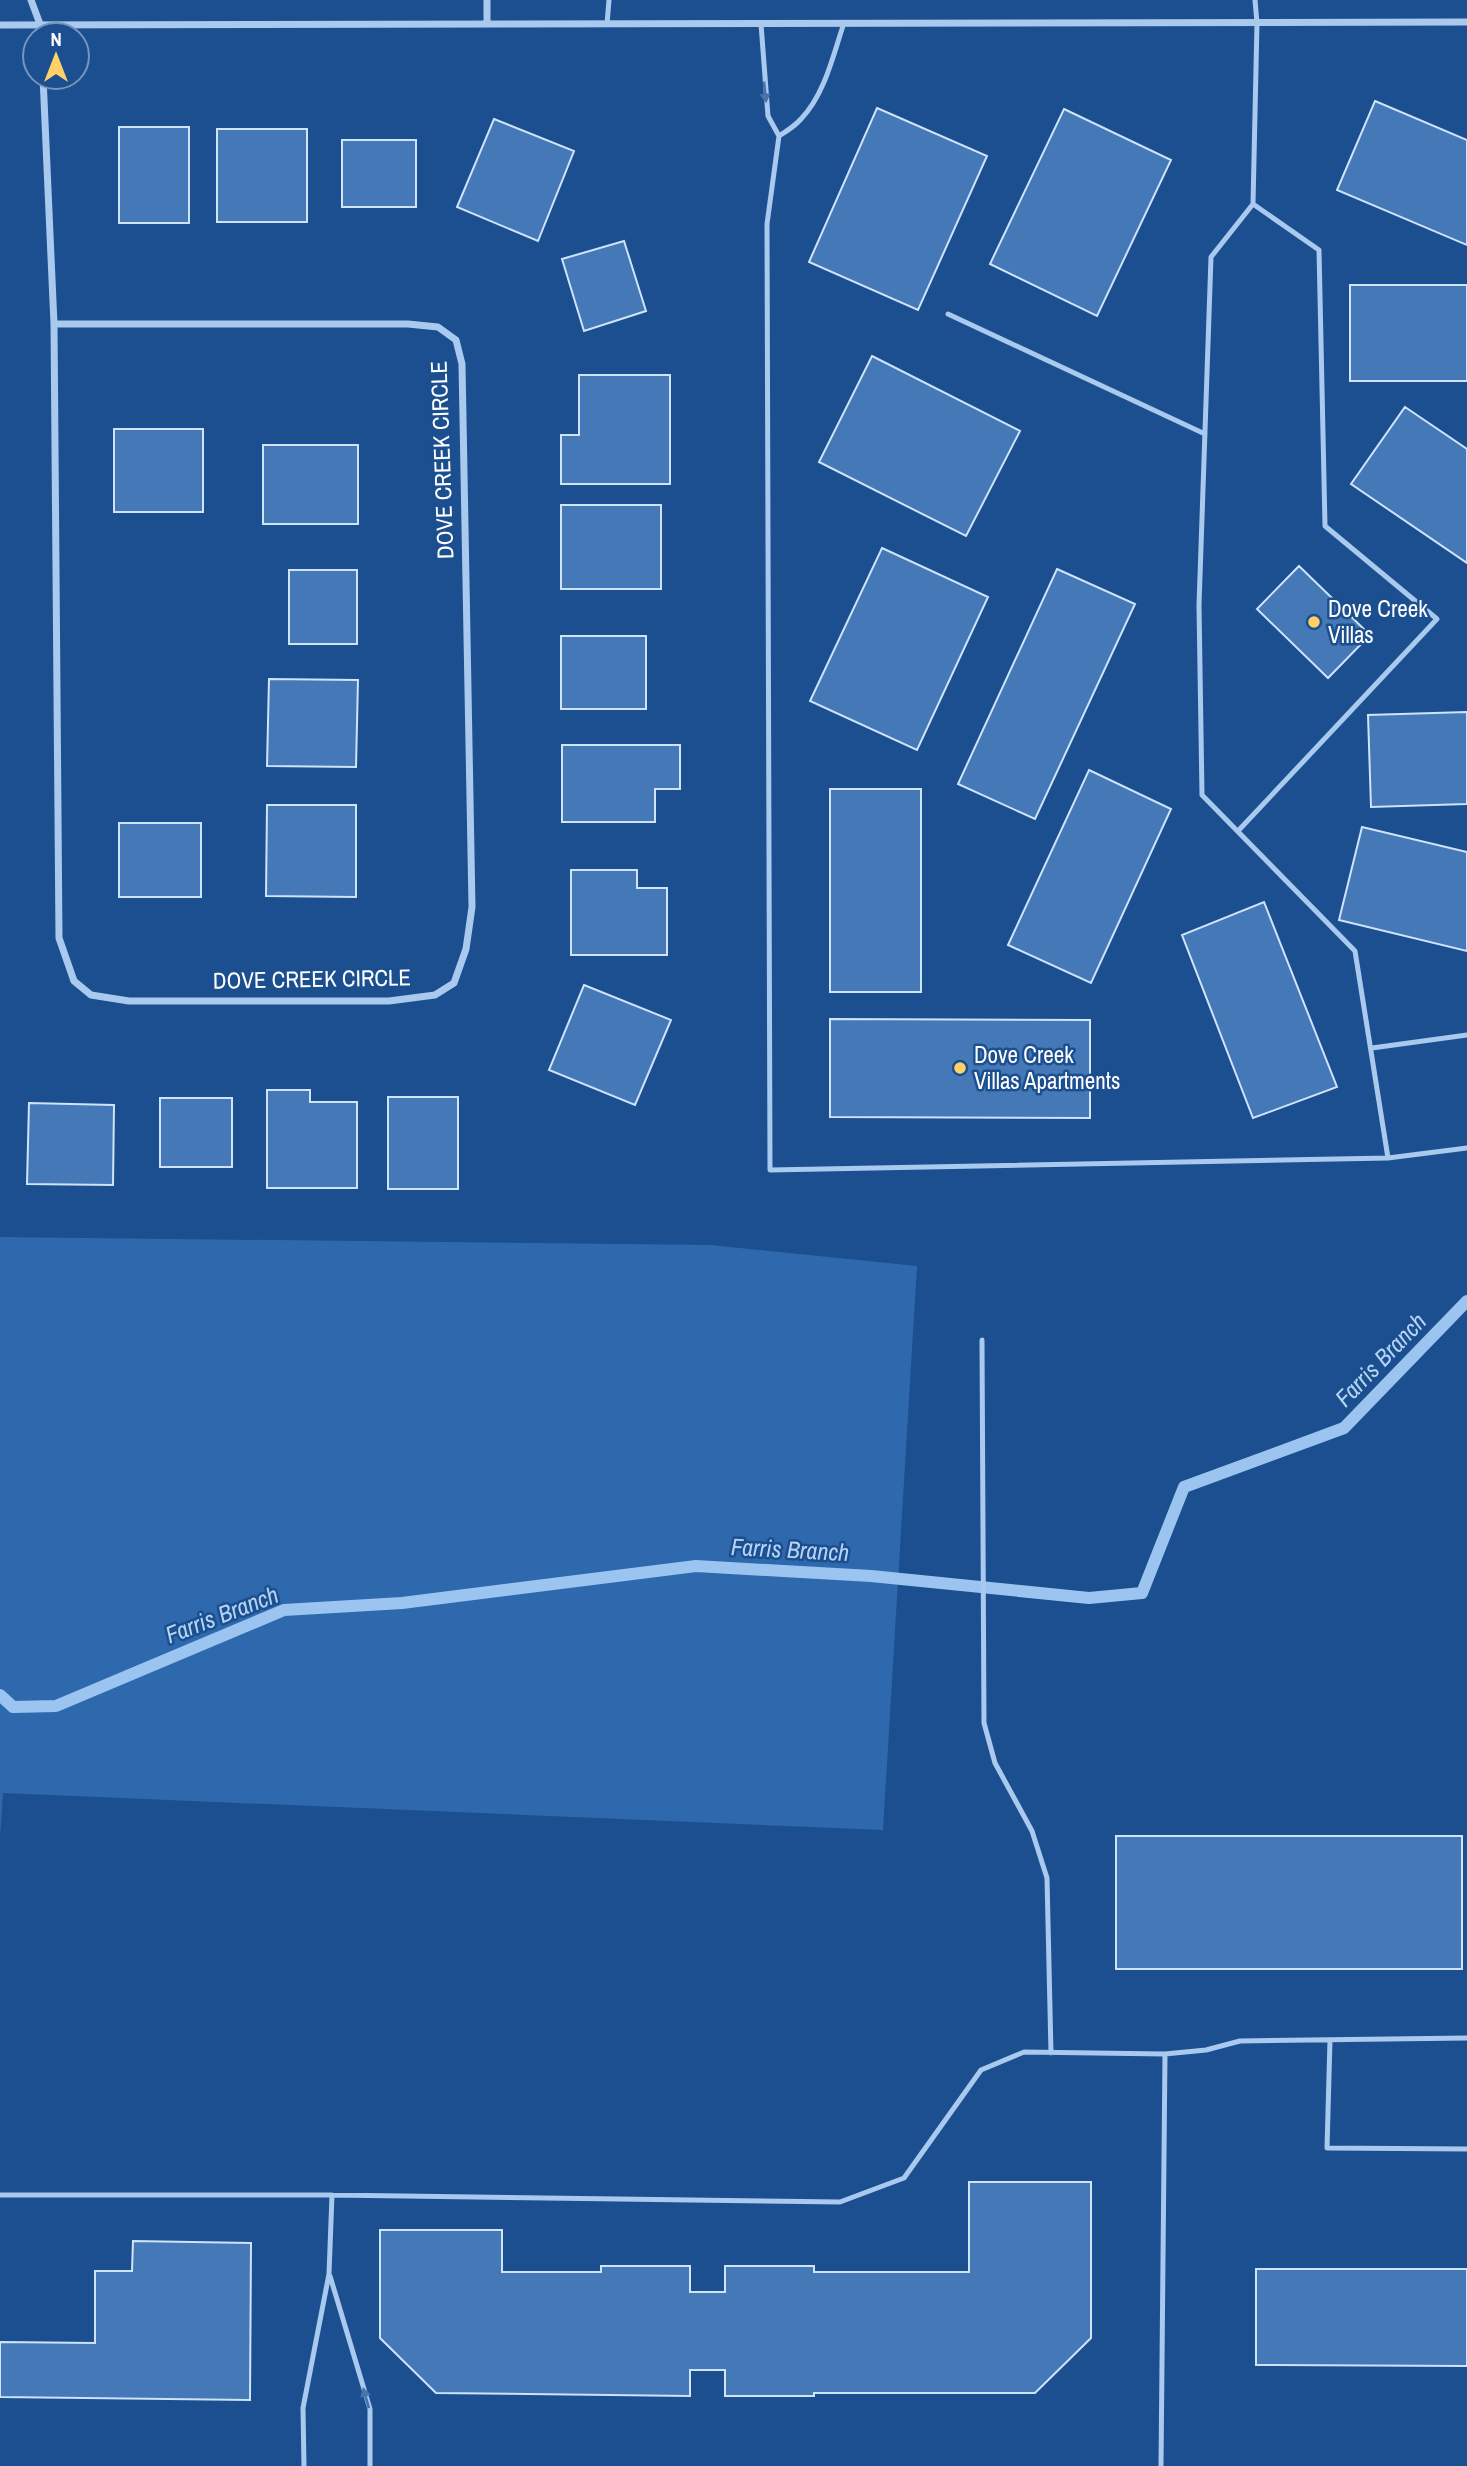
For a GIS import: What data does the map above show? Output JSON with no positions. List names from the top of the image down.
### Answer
{
  "streets": {
    "street": ["DOVE CREEK CIRCLE"]
  },
  "water": ["Farris Branch"],
  "places": ["Dove Creek Villas", "Dove Creek Villas Apartments"],
  "north": "top"
}
